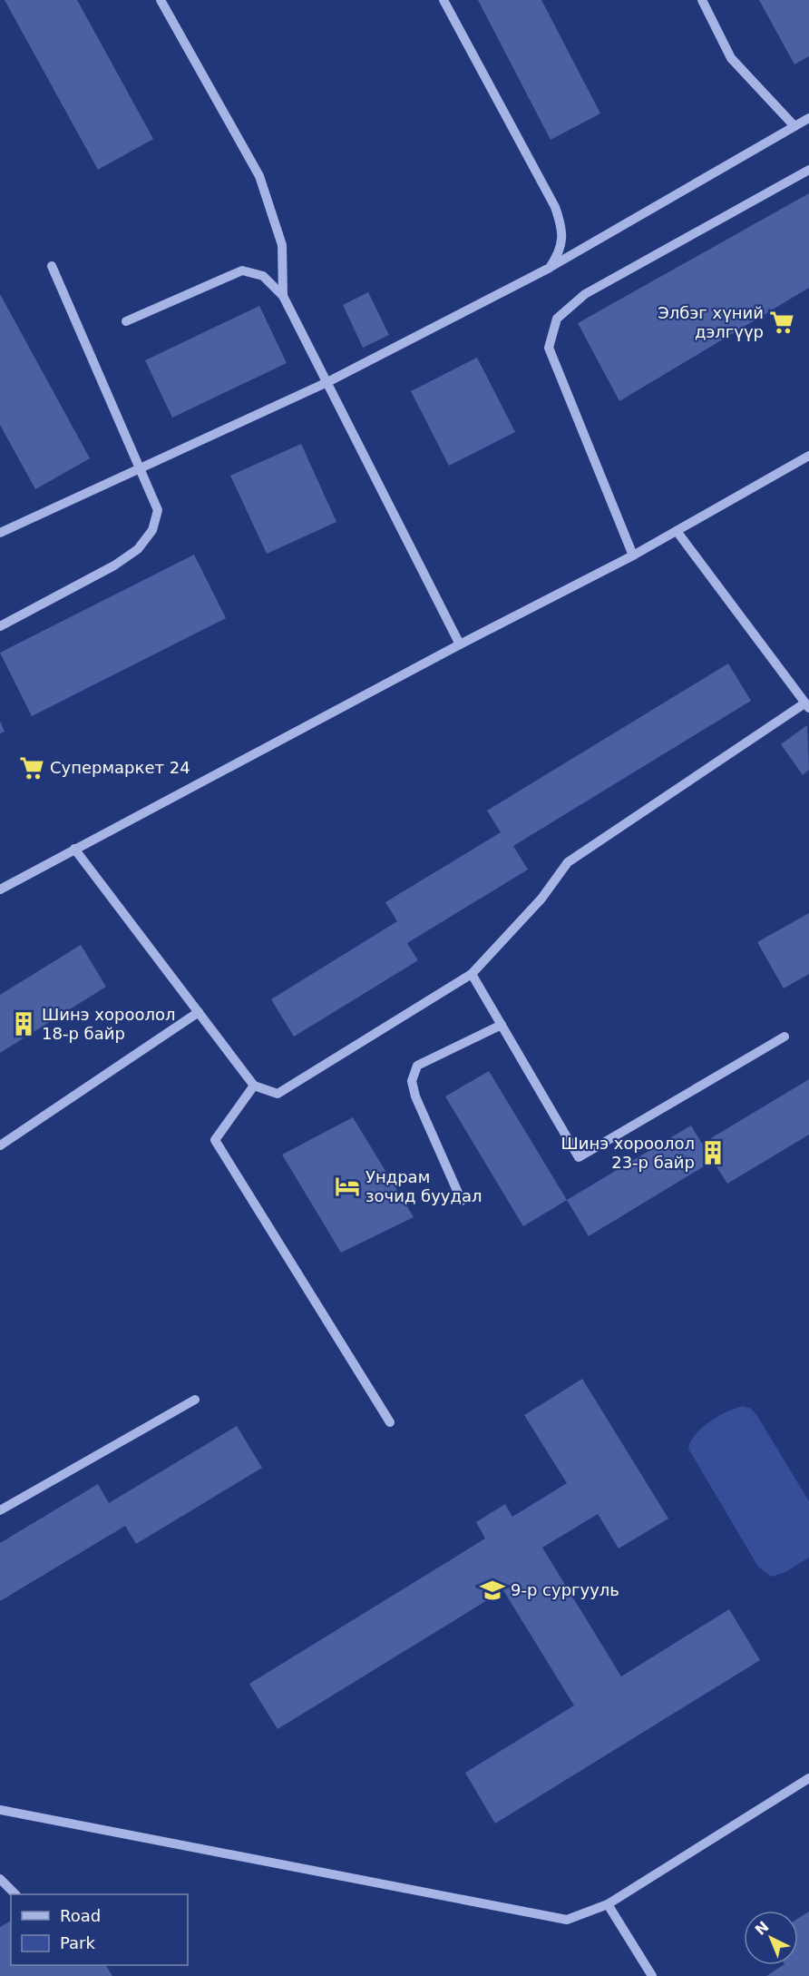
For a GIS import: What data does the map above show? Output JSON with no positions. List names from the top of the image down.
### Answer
{
  "places": {
    "supermarket": ["Элбэг хүний дэлгүүр", "Супермаркет 24"],
    "building": ["Шинэ хороолол 18-р байр", "Шинэ хороолол 23-р байр"],
    "hotel": ["Ундрам зочид буудал"],
    "school or university": ["9-р сургууль"]
  },
  "legend": ["Road", "Park"],
  "north": "top left"
}
